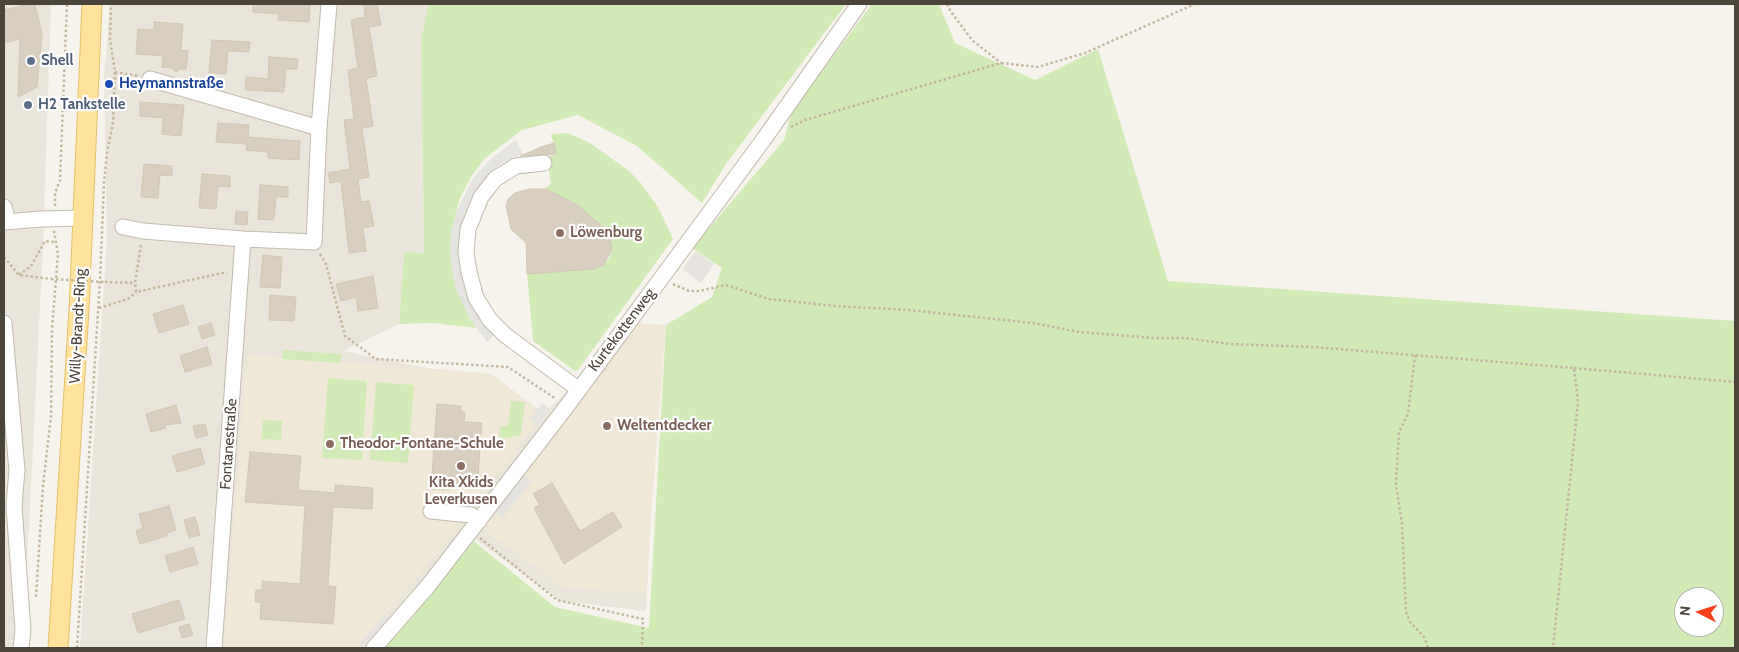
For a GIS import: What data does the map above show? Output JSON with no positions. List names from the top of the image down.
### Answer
{
  "streets": {
    "main road": ["Willy-Brandt-Ring"],
    "street": ["Kurtekottenweg", "Fontanestraße"]
  },
  "places": [
    "Shell",
    "Heymannstraße",
    "H2 Tankstelle",
    "Löwenburg",
    "Weltentdecker",
    "Theodor-Fontane-Schule",
    "Kita Xkids Leverkusen"
  ],
  "north": "left"
}
